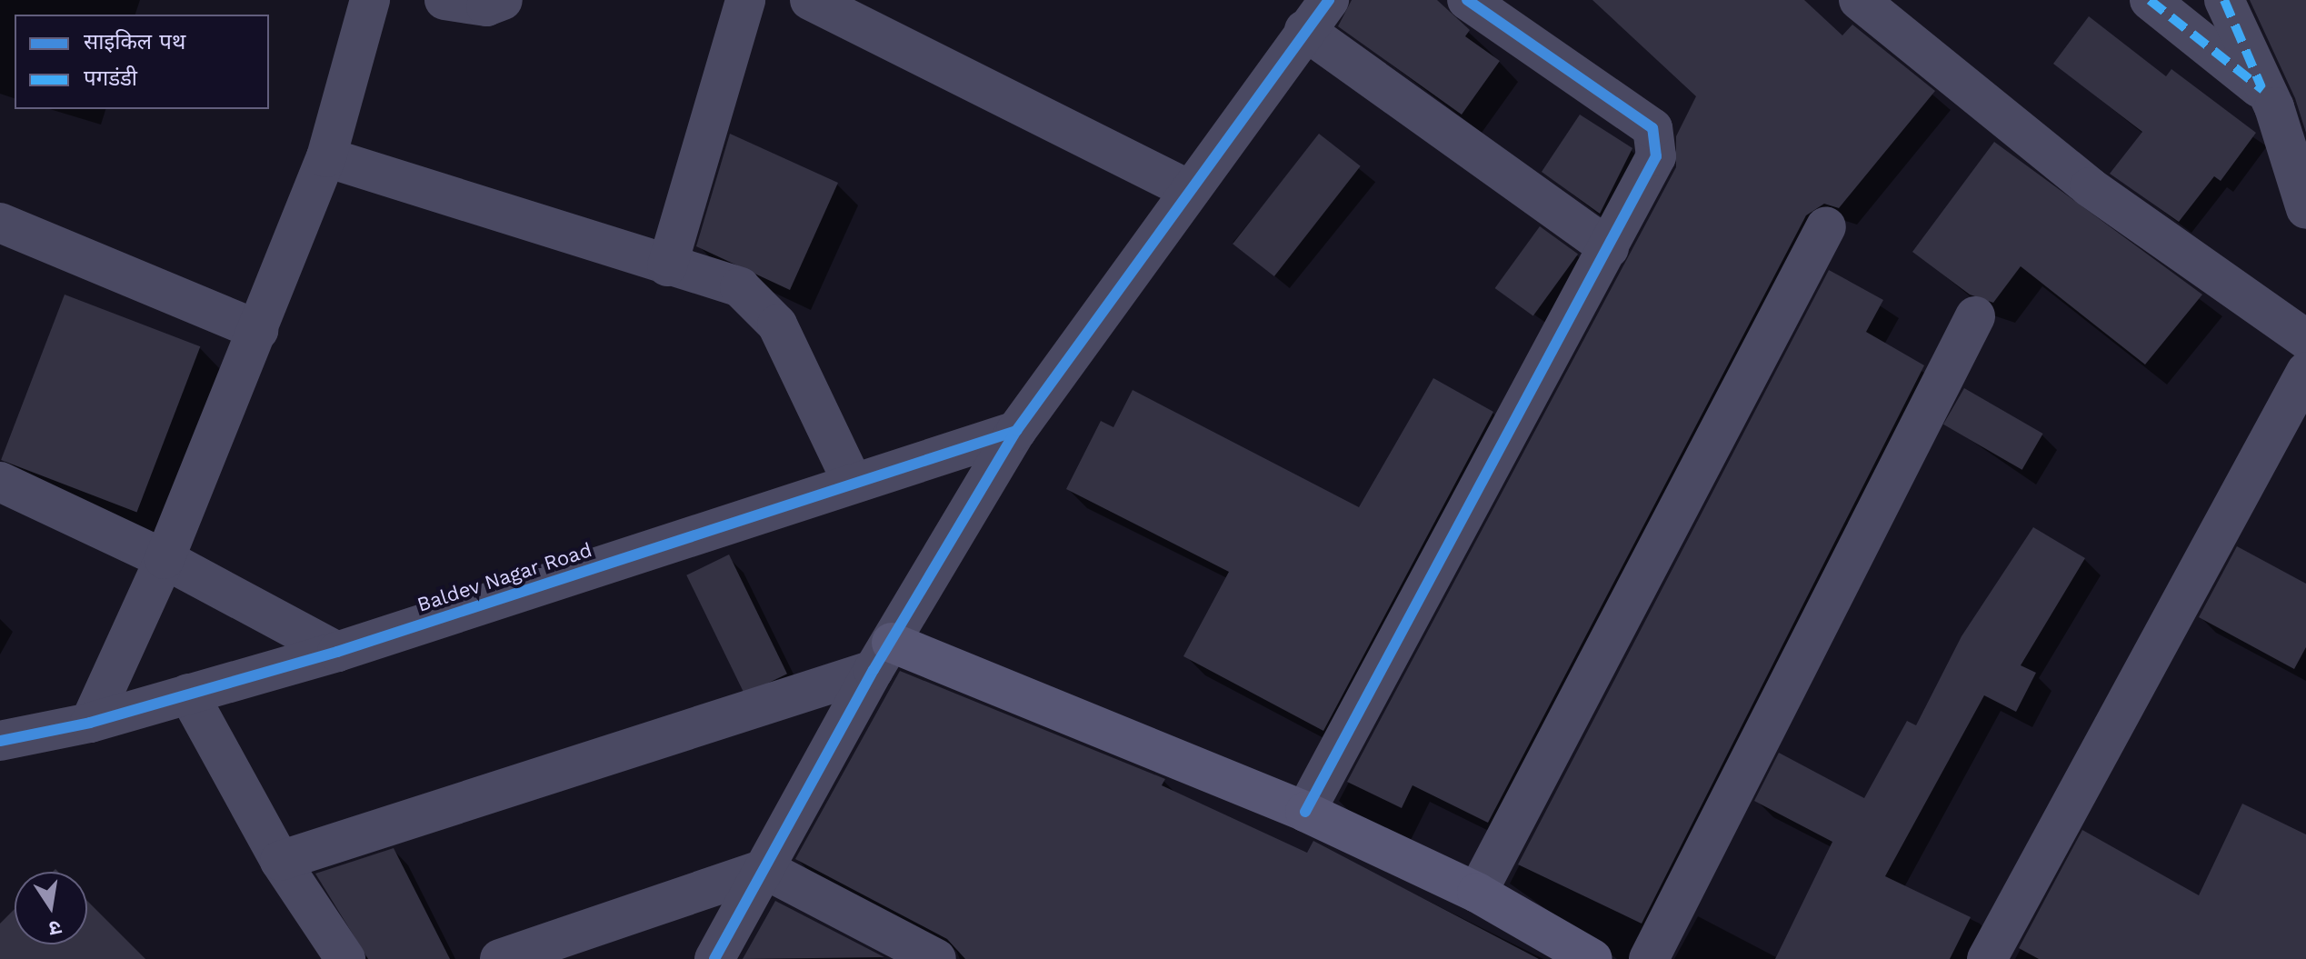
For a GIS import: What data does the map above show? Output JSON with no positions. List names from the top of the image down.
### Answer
{
  "streets": {
    "street": ["Baldev Nagar Road"]
  },
  "legend": ["साइकिल पथ", "पगडंडी"],
  "north": "bottom"
}
